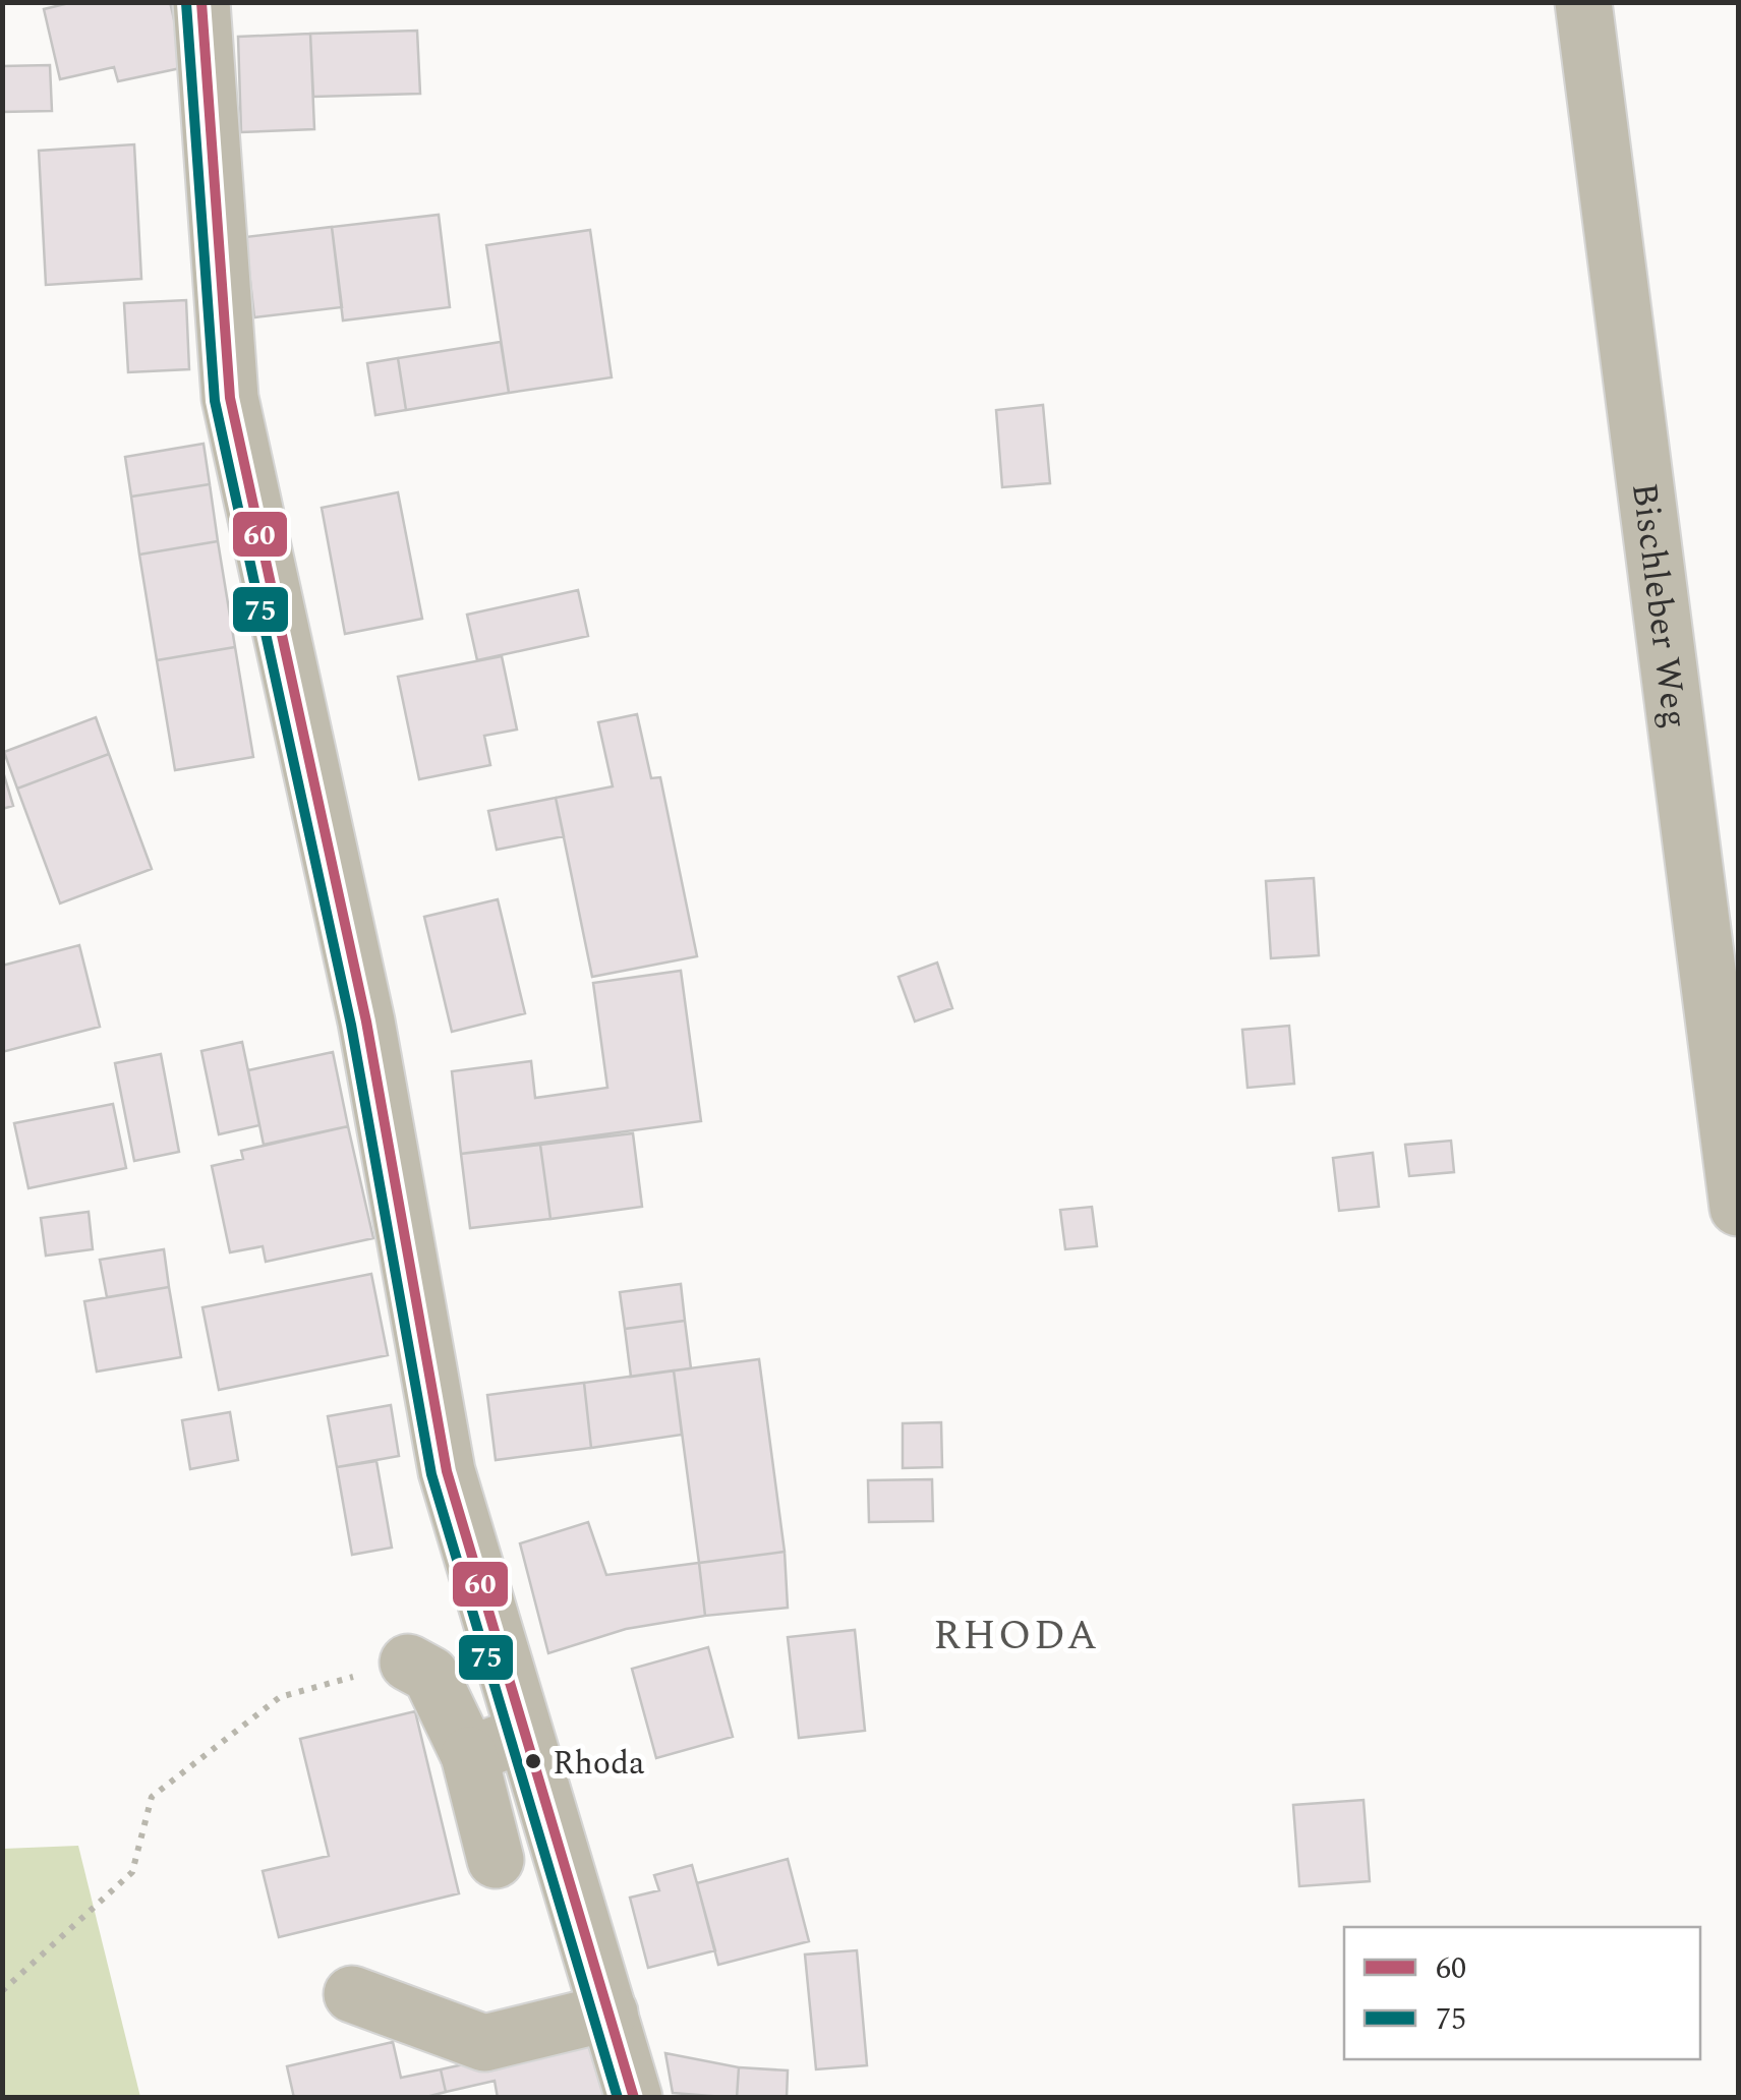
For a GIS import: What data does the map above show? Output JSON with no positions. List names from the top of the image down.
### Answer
{
  "streets": {
    "street": ["Bischleber Weg"]
  },
  "districts": ["RHODA"],
  "places": ["Rhoda"],
  "lines": ["transit line 60", "transit line 75"],
  "legend": ["60", "75"]
}
